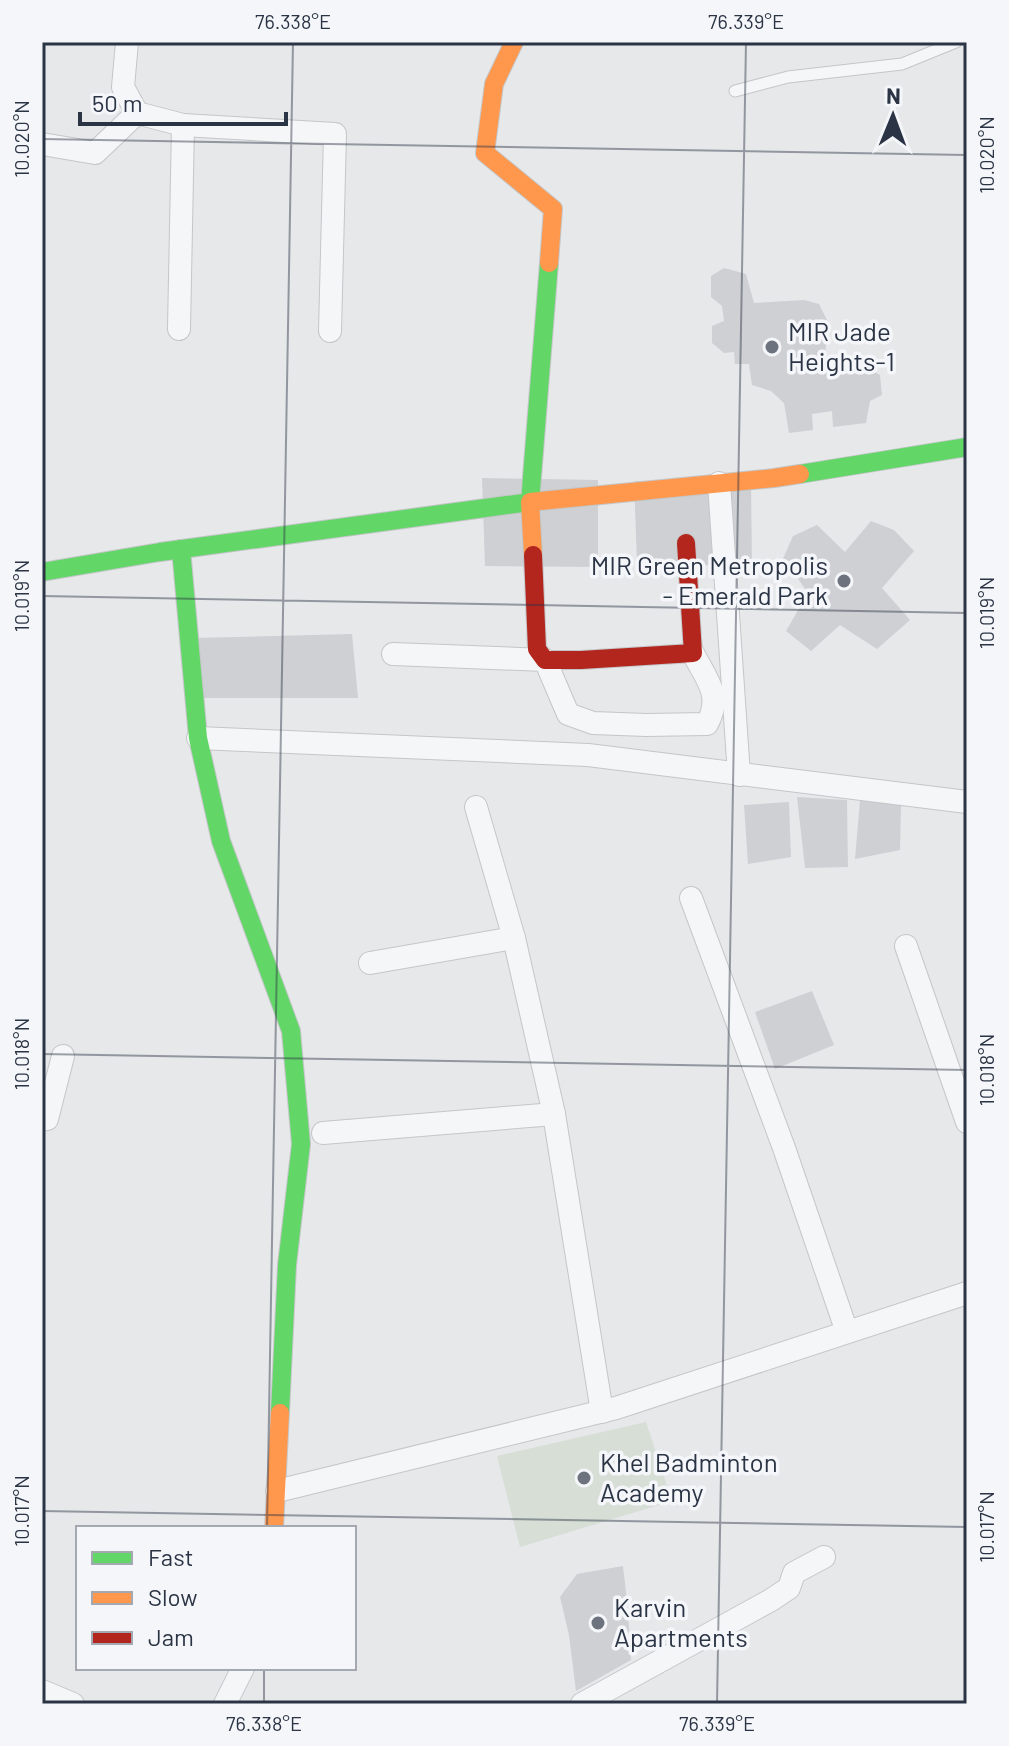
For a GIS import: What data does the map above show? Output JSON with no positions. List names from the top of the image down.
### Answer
{
  "places": [
    "MIR Jade Heights-1",
    "MIR Green Metropolis - Emerald Park",
    "Khel Badminton Academy",
    "Karvin Apartments"
  ],
  "legend": ["Fast", "Slow", "Jam"],
  "scale_bar": "50 m",
  "north": "top",
  "coordinates": [
    "76.338°E",
    "76.339°E",
    "10.020°N",
    "10.019°N",
    "10.018°N",
    "10.017°N"
  ]
}
